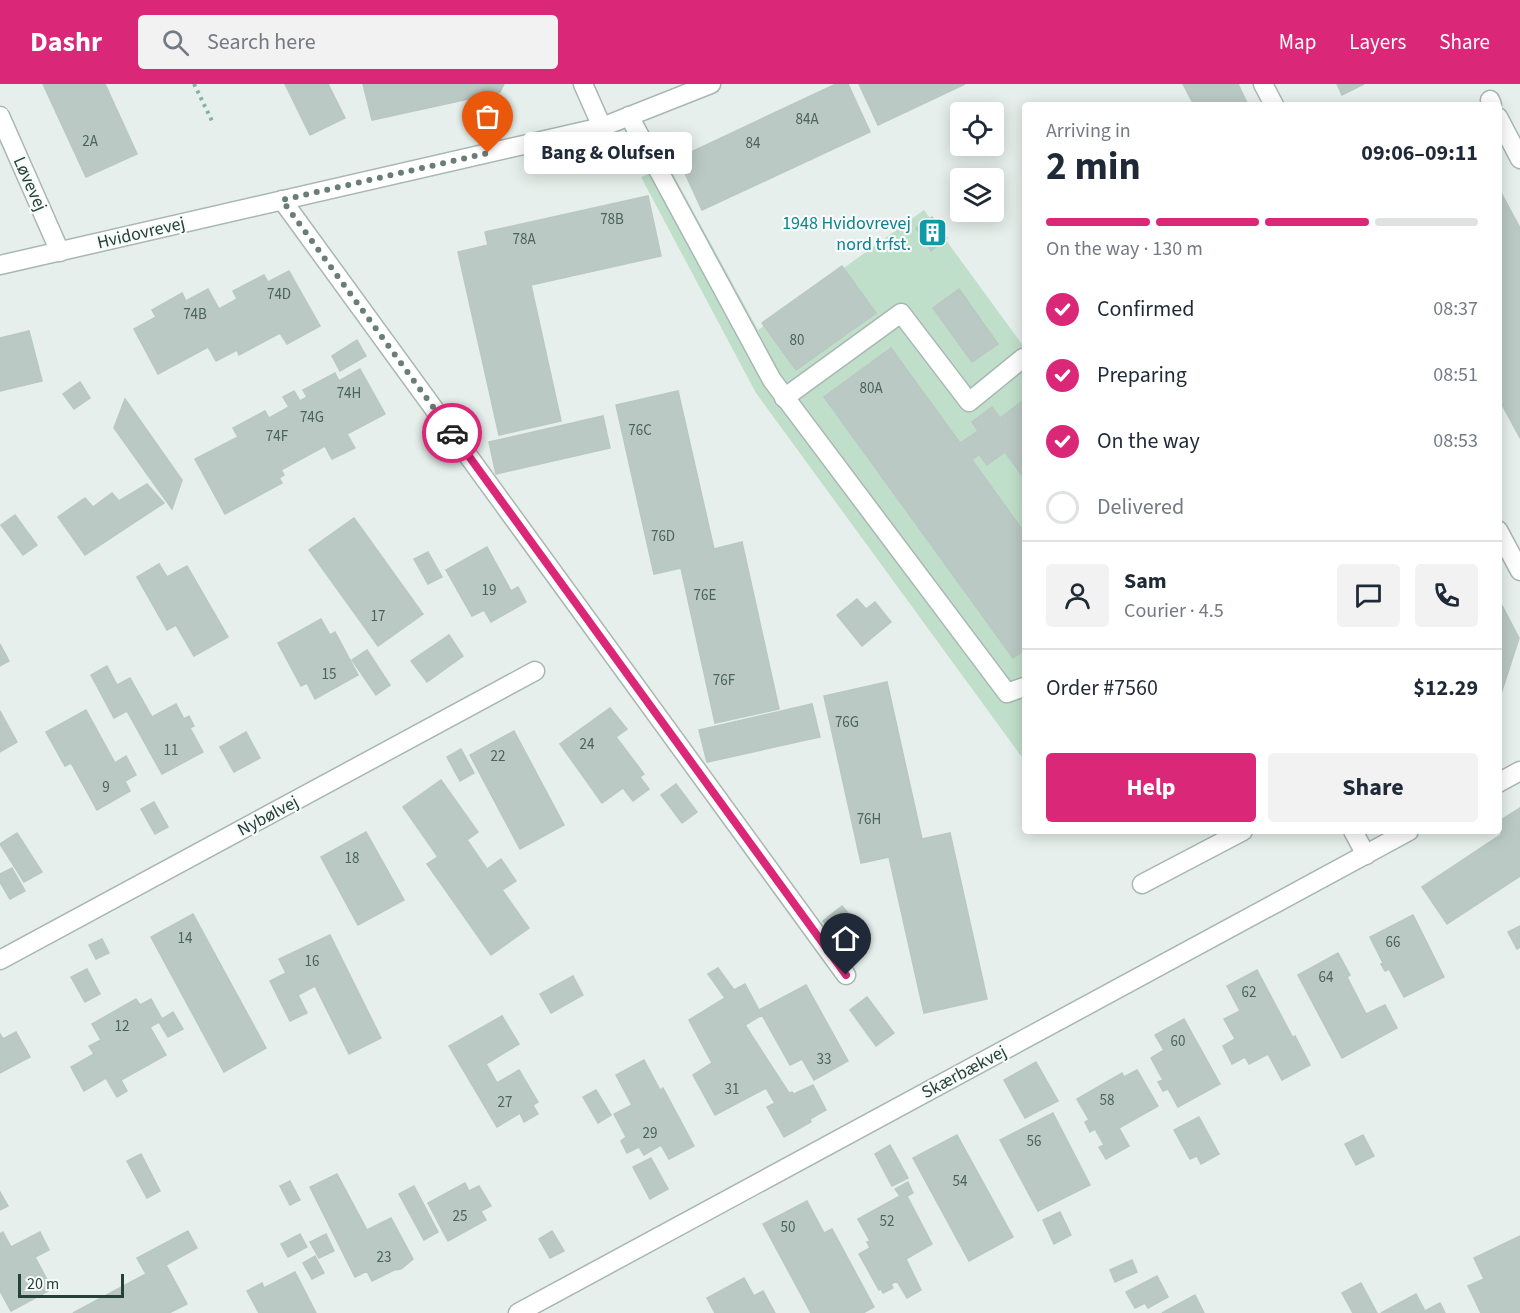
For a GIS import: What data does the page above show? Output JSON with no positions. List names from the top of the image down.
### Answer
{
  "streets": {
    "street": [
      "Løvevej",
      "Hvidovrevej",
      "Nybølvej",
      "Skærbækvej"
    ]
  },
  "crossings": [
    ["Løvevej", "Hvidovrevej"]
  ],
  "places": {
    "other": ["Bang & Olufsen"],
    "building": ["1948 Hvidovrevej nord trfst."]
  },
  "house_numbers": [
    "84A",
    "2A",
    "84",
    "78B",
    "78A",
    "74D",
    "74B",
    "80",
    "80A",
    "74H",
    "74G",
    "76C",
    "74F",
    "76D",
    "19",
    "76E",
    "17",
    "15",
    "76F",
    "76G",
    "24",
    "11",
    "22",
    "9",
    "76H",
    "18",
    "14",
    "66",
    "16",
    "64",
    "62",
    "12",
    "60",
    "33",
    "31",
    "58",
    "27",
    "29",
    "56",
    "54",
    "25",
    "52",
    "50",
    "23"
  ],
  "scale_bar": "20 m",
  "page": {
    "header": "Dashr",
    "search": "Search here",
    "nav": ["Map", "Layers", "Share"],
    "heading": ["2 min", "Arriving in", "09:06–09:11"],
    "panel": [
      "Sam",
      "Courier · 4.5",
      "Order #7560",
      "$12.29"
    ],
    "bubble": "Bang & Olufsen",
    "bar": "On the way · 130 m",
    "list": [
      ["Confirmed", "08:37"],
      ["Preparing", "08:51"],
      ["On the way", "08:53"],
      "Delivered"
    ],
    "buttons": ["Help", "Share"],
    "scale": "20 m"
  }
}
